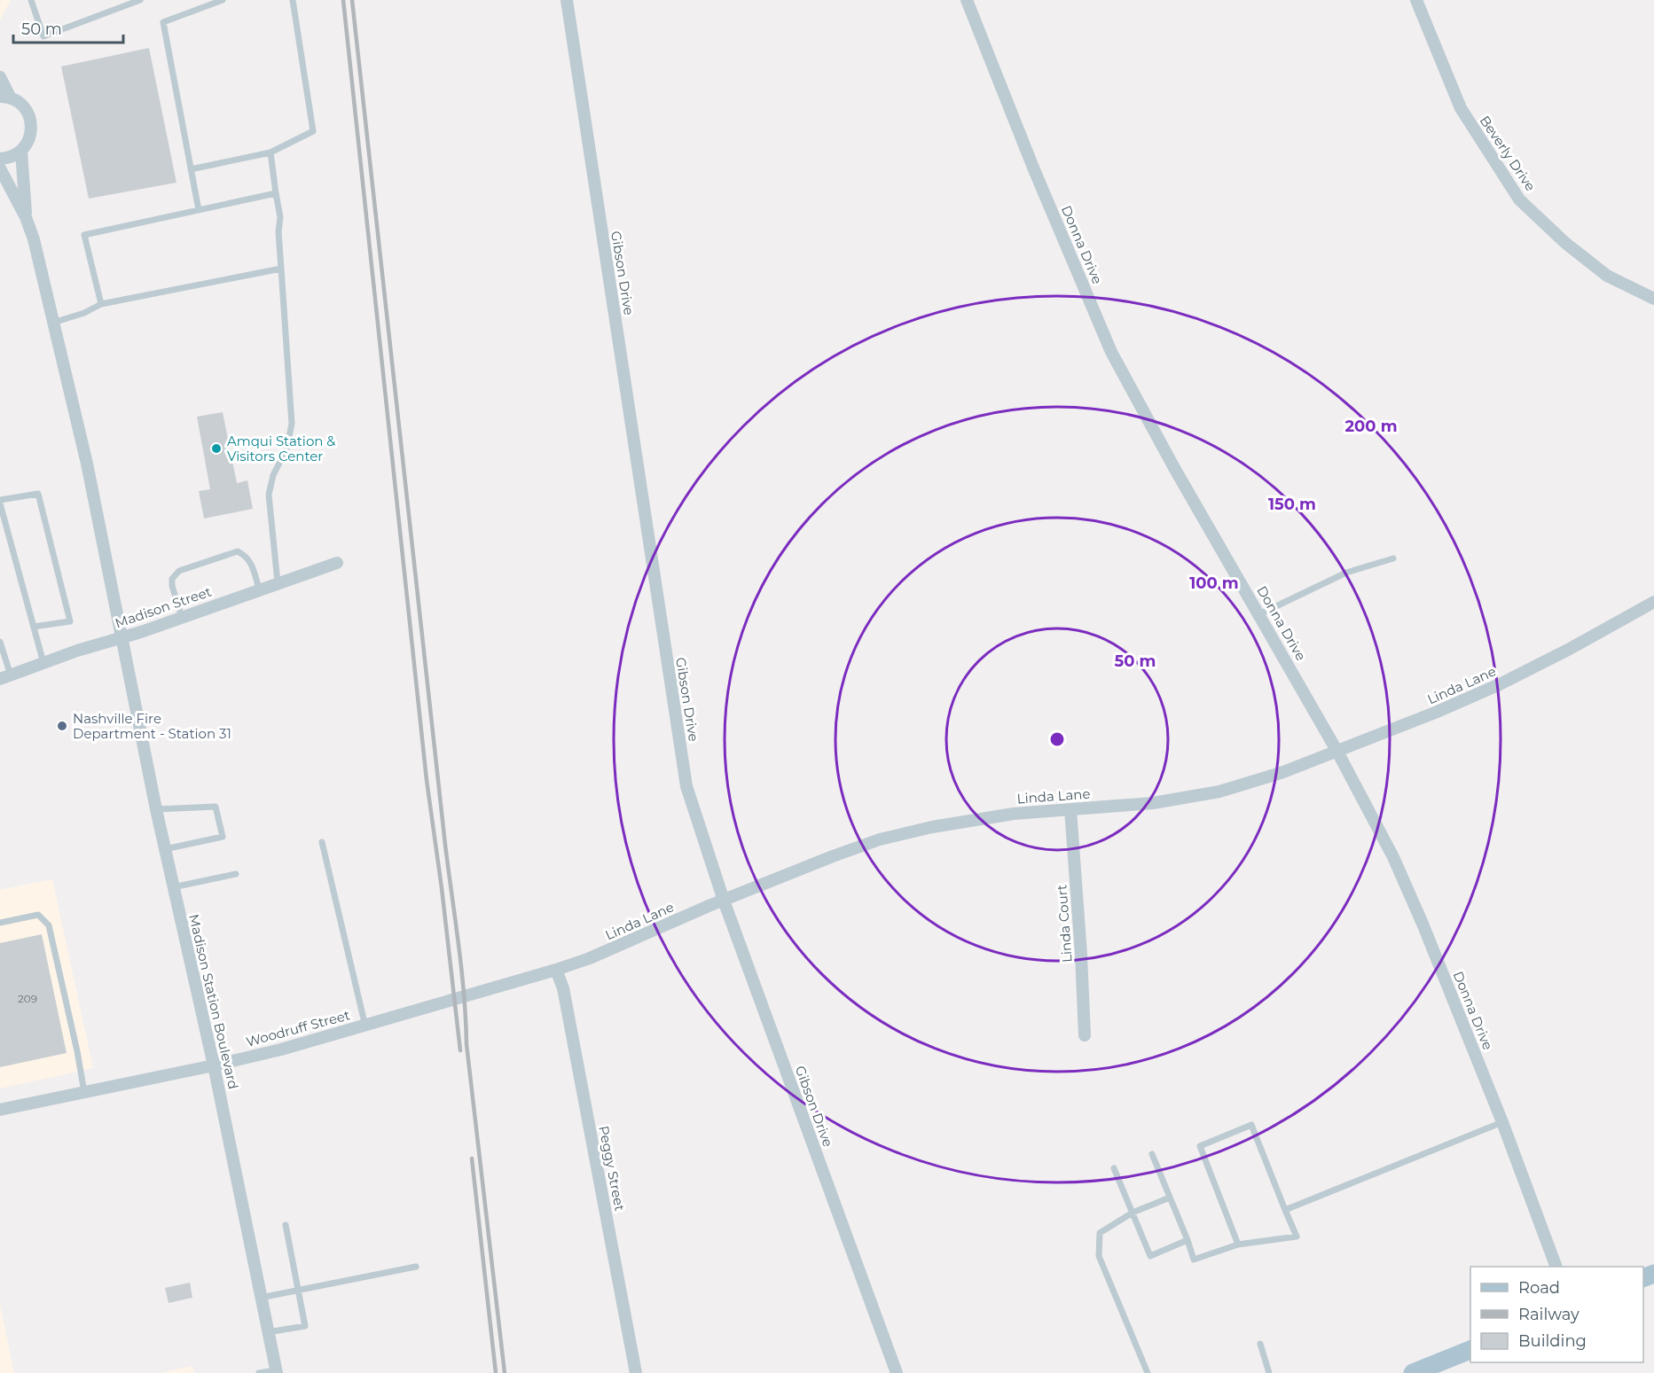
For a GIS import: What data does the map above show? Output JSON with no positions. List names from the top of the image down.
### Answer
{
  "streets": {
    "street": [
      "Beverly Drive",
      "Donna Drive",
      "Gibson Drive",
      "Madison Street",
      "Linda Lane",
      "Linda Court",
      "Madison Station Boulevard",
      "Woodruff Street",
      "Peggy Street"
    ]
  },
  "crossings": [
    ["Donna Drive", "Linda Lane"],
    ["Gibson Drive", "Linda Lane"],
    ["Madison Street", "Madison Station Boulevard"],
    ["Linda Lane", "Linda Court"],
    ["Linda Lane", "Woodruff Street"],
    ["Linda Lane", "Peggy Street"],
    ["Madison Station Boulevard", "Woodruff Street"]
  ],
  "places": ["Amqui Station & Visitors Center", "Nashville Fire Department - Station 31"],
  "house_numbers": ["209"],
  "legend": ["Road", "Railway", "Building"],
  "scale_bar": "50 m",
  "rings": [
    "200 m",
    "150 m",
    "100 m",
    "50 m"
  ]
}
